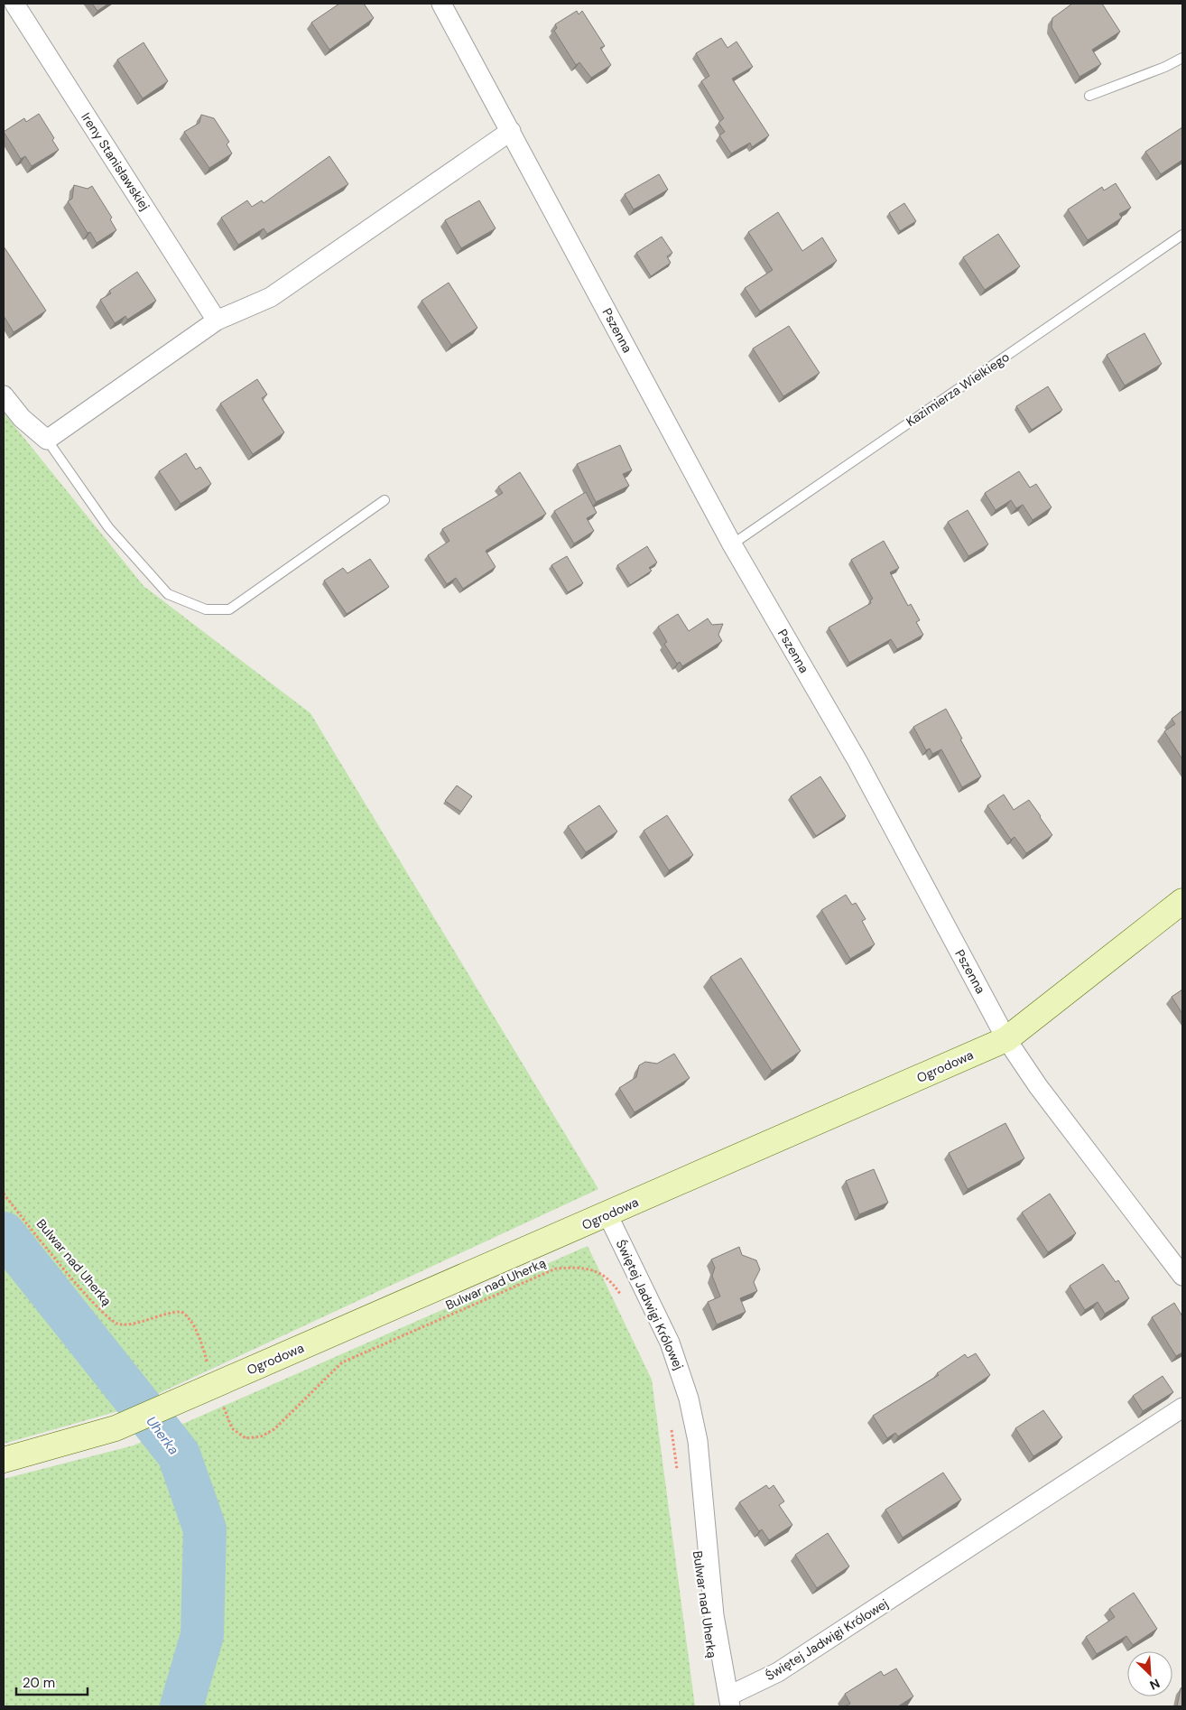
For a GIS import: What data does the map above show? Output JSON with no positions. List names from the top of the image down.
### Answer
{
  "streets": {
    "street": [
      "Ireny Stanisławskiej",
      "Pszenna",
      "Ogrodowa",
      "Świętej Jadwigi Królowej"
    ],
    "lane": ["Kazimierza Wielkiego"],
    "path": ["Bulwar nad Uherką"]
  },
  "crossings": [
    ["Pszenna", "Kazimierza Wielkiego"],
    ["Pszenna", "Ogrodowa"],
    ["Ogrodowa", "Świętej Jadwigi Królowej"]
  ],
  "water": ["Uherka"],
  "scale_bar": "20 m",
  "north": "bottom right"
}
